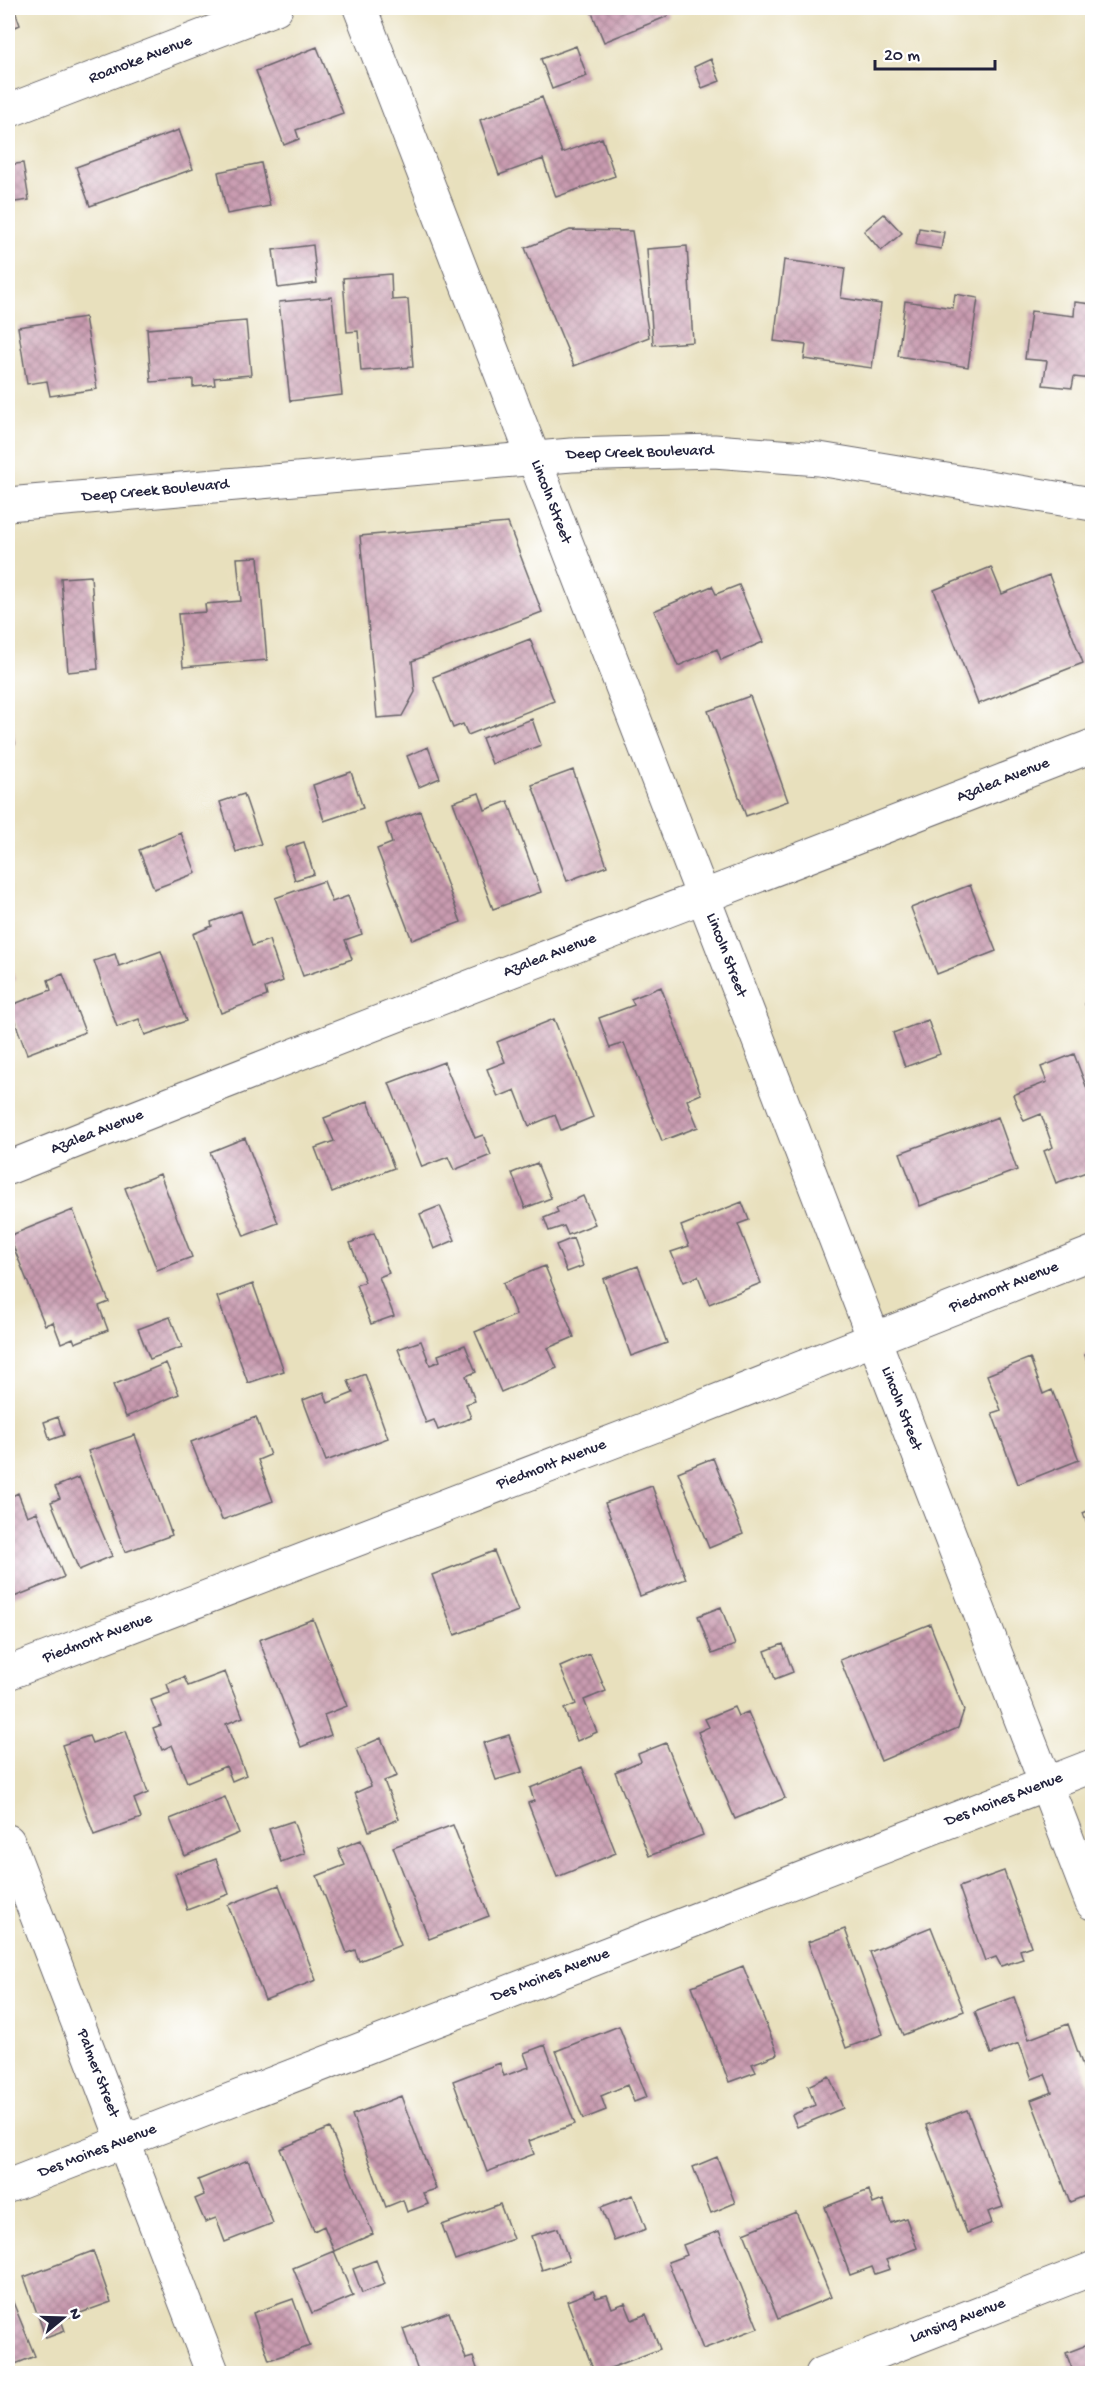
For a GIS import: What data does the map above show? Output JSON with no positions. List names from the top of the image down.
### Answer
{
  "streets": {
    "street": [
      "Roanoke Avenue",
      "Deep Creek Boulevard",
      "Lincoln Street",
      "Azalea Avenue",
      "Piedmont Avenue",
      "Des Moines Avenue",
      "Palmer Street",
      "Lansing Avenue"
    ]
  },
  "crossings": [
    ["Deep Creek Boulevard", "Lincoln Street"],
    ["Lincoln Street", "Azalea Avenue"],
    ["Lincoln Street", "Piedmont Avenue"],
    ["Lincoln Street", "Des Moines Avenue"],
    ["Des Moines Avenue", "Palmer Street"]
  ],
  "scale_bar": "20 m",
  "north": "right"
}
